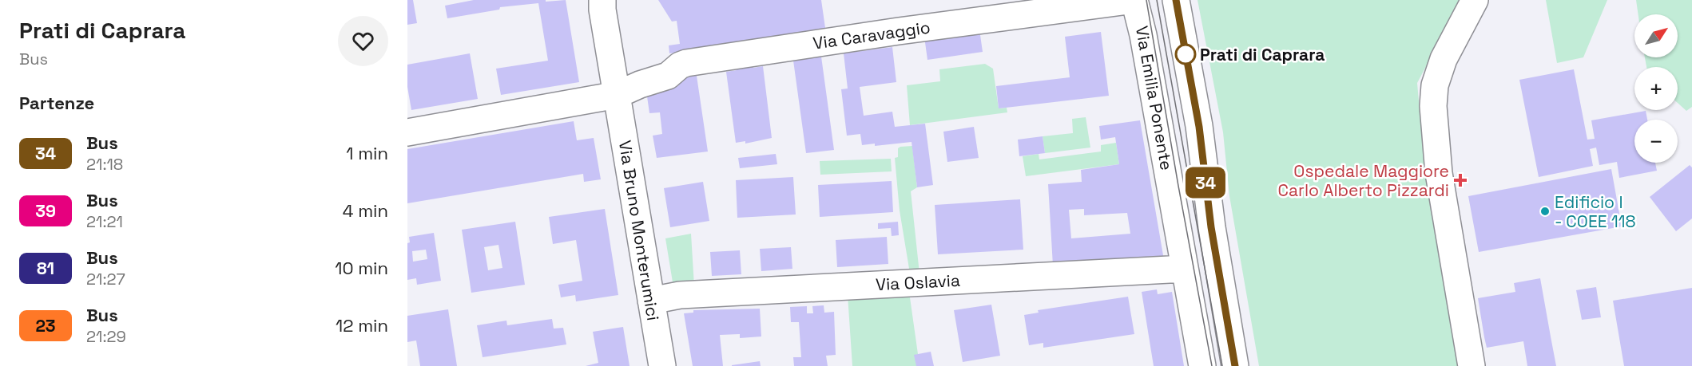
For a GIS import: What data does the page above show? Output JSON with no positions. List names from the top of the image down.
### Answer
{
  "streets": {
    "street": [
      "Via Caravaggio",
      "Via Emilia Ponente",
      "Via Bruno Monterumici",
      "Via Oslavia"
    ]
  },
  "crossings": [
    ["Via Caravaggio", "Via Emilia Ponente"],
    ["Via Caravaggio", "Via Bruno Monterumici"],
    ["Via Emilia Ponente", "Via Oslavia"],
    ["Via Bruno Monterumici", "Via Oslavia"]
  ],
  "places": {
    "other": ["Prati di Caprara", "Edificio I - COEE 118"],
    "health": ["Ospedale Maggiore Carlo Alberto Pizzardi"]
  },
  "lines": ["bus line 34"],
  "north": "top right",
  "page": {
    "heading": [
      ["Prati di Caprara", "Bus"],
      "Partenze"
    ],
    "on_map": "34",
    "map_buttons": ["+", "−"],
    "list": [
      {
        "mark": "34",
        "name": "Bus",
        "note": "21:18",
        "value": "1 min"
      },
      {
        "mark": "39",
        "name": "Bus",
        "note": "21:21",
        "value": "4 min"
      },
      {
        "mark": "81",
        "name": "Bus",
        "note": "21:27",
        "value": "10 min"
      },
      {
        "mark": "23",
        "name": "Bus",
        "note": "21:29",
        "value": "12 min"
      }
    ]
  }
}
